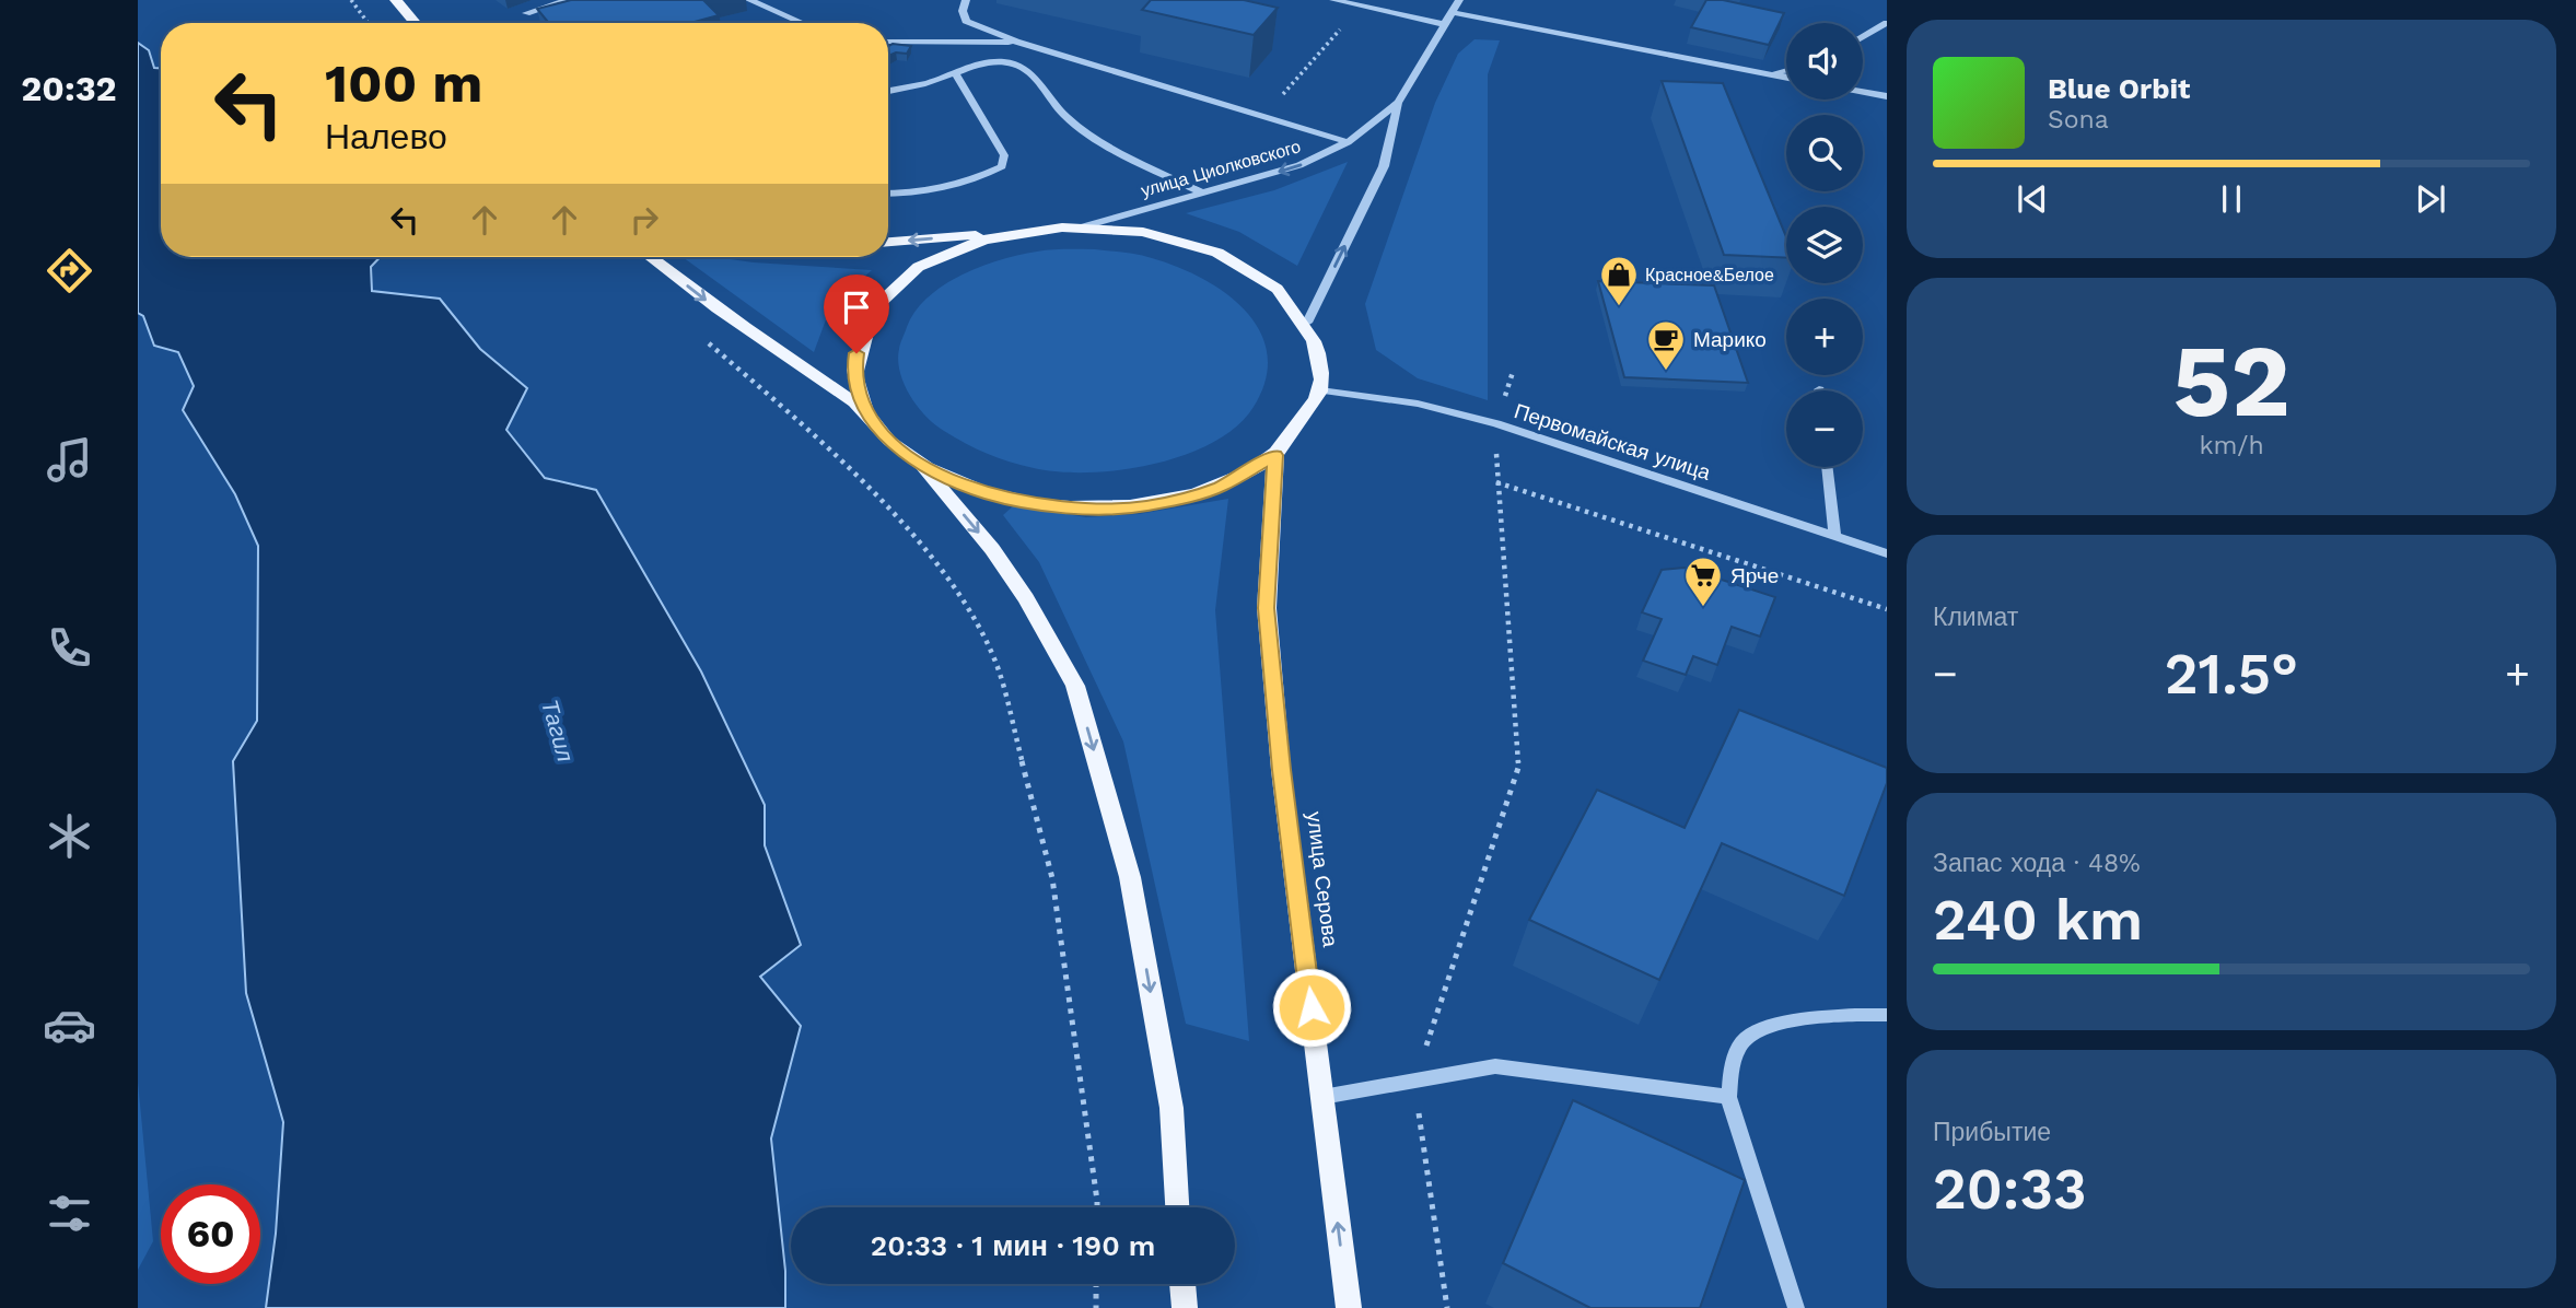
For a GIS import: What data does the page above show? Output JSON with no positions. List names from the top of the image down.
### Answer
{
  "streets": {
    "main road": ["улица Серова"],
    "street": ["улица Циолковского", "Первомайская улица"]
  },
  "water": ["Тагил"],
  "places": {
    "shop": ["Красное&Белое"],
    "cafe": ["Марико"],
    "supermarket": ["Ярче"]
  },
  "page": {
    "tabs": "20:32",
    "map_buttons": ["+", "−"],
    "turn": ["100 m", "Налево"],
    "song": ["Blue Orbit", "Sona"],
    "tile": [
      ["52", "km/h"],
      "Климат",
      ["Запас хода · 48%", "240 km"],
      ["Прибытие", "20:33"]
    ],
    "heat": ["−", "21.5°", "+"],
    "limit": "60",
    "trip": "20:33 · 1 мин · 190 m"
  }
}
